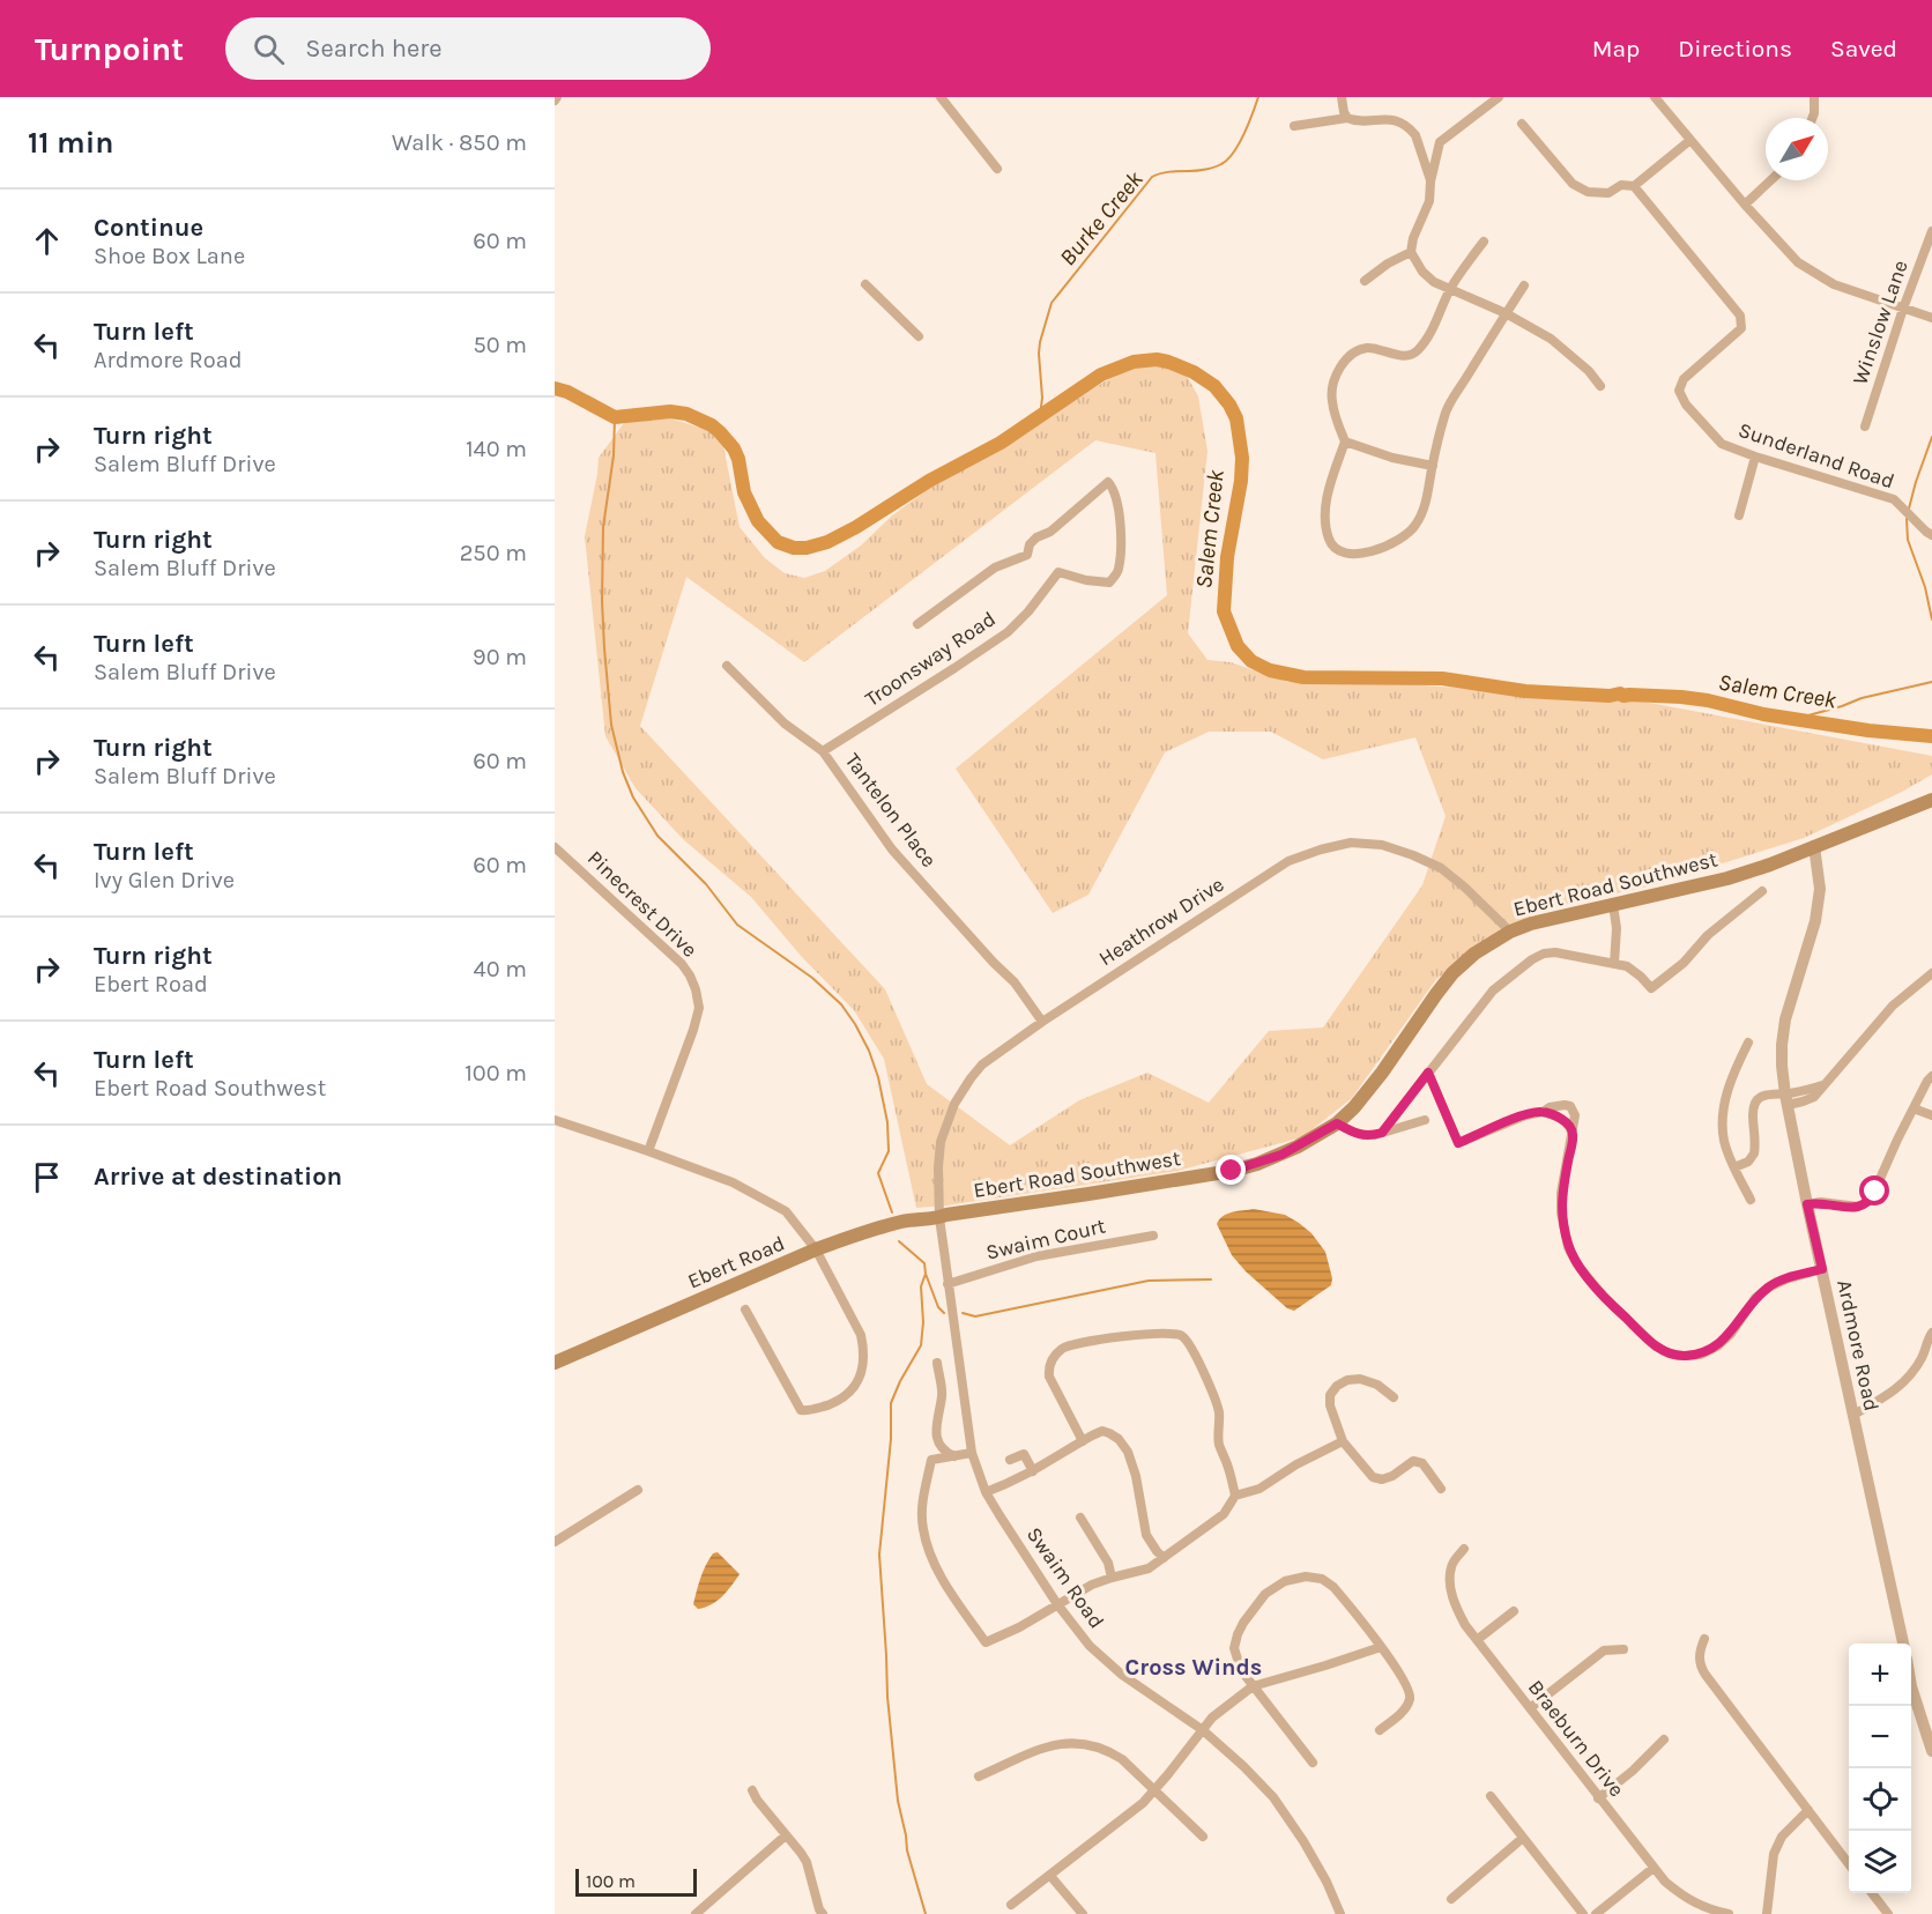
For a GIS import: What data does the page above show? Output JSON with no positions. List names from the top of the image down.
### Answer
{
  "streets": {
    "main road": ["Ebert Road Southwest", "Ebert Road"],
    "street": [
      "Winslow Lane",
      "Sunderland Road",
      "Troonsway Road",
      "Tantelon Place",
      "Pinecrest Drive",
      "Heathrow Drive",
      "Swaim Court",
      "Ardmore Road",
      "Swaim Road",
      "Braeburn Drive"
    ]
  },
  "crossings": [
    ["Troonsway Road", "Tantelon Place"],
    ["Tantelon Place", "Heathrow Drive"],
    ["Ebert Road Southwest", "Heathrow Drive"],
    ["Ebert Road Southwest", "Ebert Road"],
    ["Ebert Road Southwest", "Ardmore Road"],
    ["Heathrow Drive", "Ebert Road"],
    ["Heathrow Drive", "Swaim Road"],
    ["Swaim Court", "Swaim Road"]
  ],
  "districts": ["Cross Winds"],
  "water": ["Burke Creek", "Salem Creek"],
  "scale_bar": "100 m",
  "north": "top right",
  "page": {
    "header": "Turnpoint",
    "search": "Search here",
    "nav": ["Map", "Directions", "Saved"],
    "heading": ["11 min", "Walk · 850 m"],
    "list": [
      ["Continue", "Shoe Box Lane", "60 m"],
      ["Turn left", "Ardmore Road", "50 m"],
      ["Turn right", "Salem Bluff Drive", "140 m"],
      ["Turn right", "Salem Bluff Drive", "250 m"],
      ["Turn left", "Salem Bluff Drive", "90 m"],
      ["Turn right", "Salem Bluff Drive", "60 m"],
      ["Turn left", "Ivy Glen Drive", "60 m"],
      ["Turn right", "Ebert Road", "40 m"],
      ["Turn left", "Ebert Road Southwest", "100 m"],
      "Arrive at destination"
    ],
    "map_buttons": ["+", "−"],
    "scale": "100 m"
  }
}
